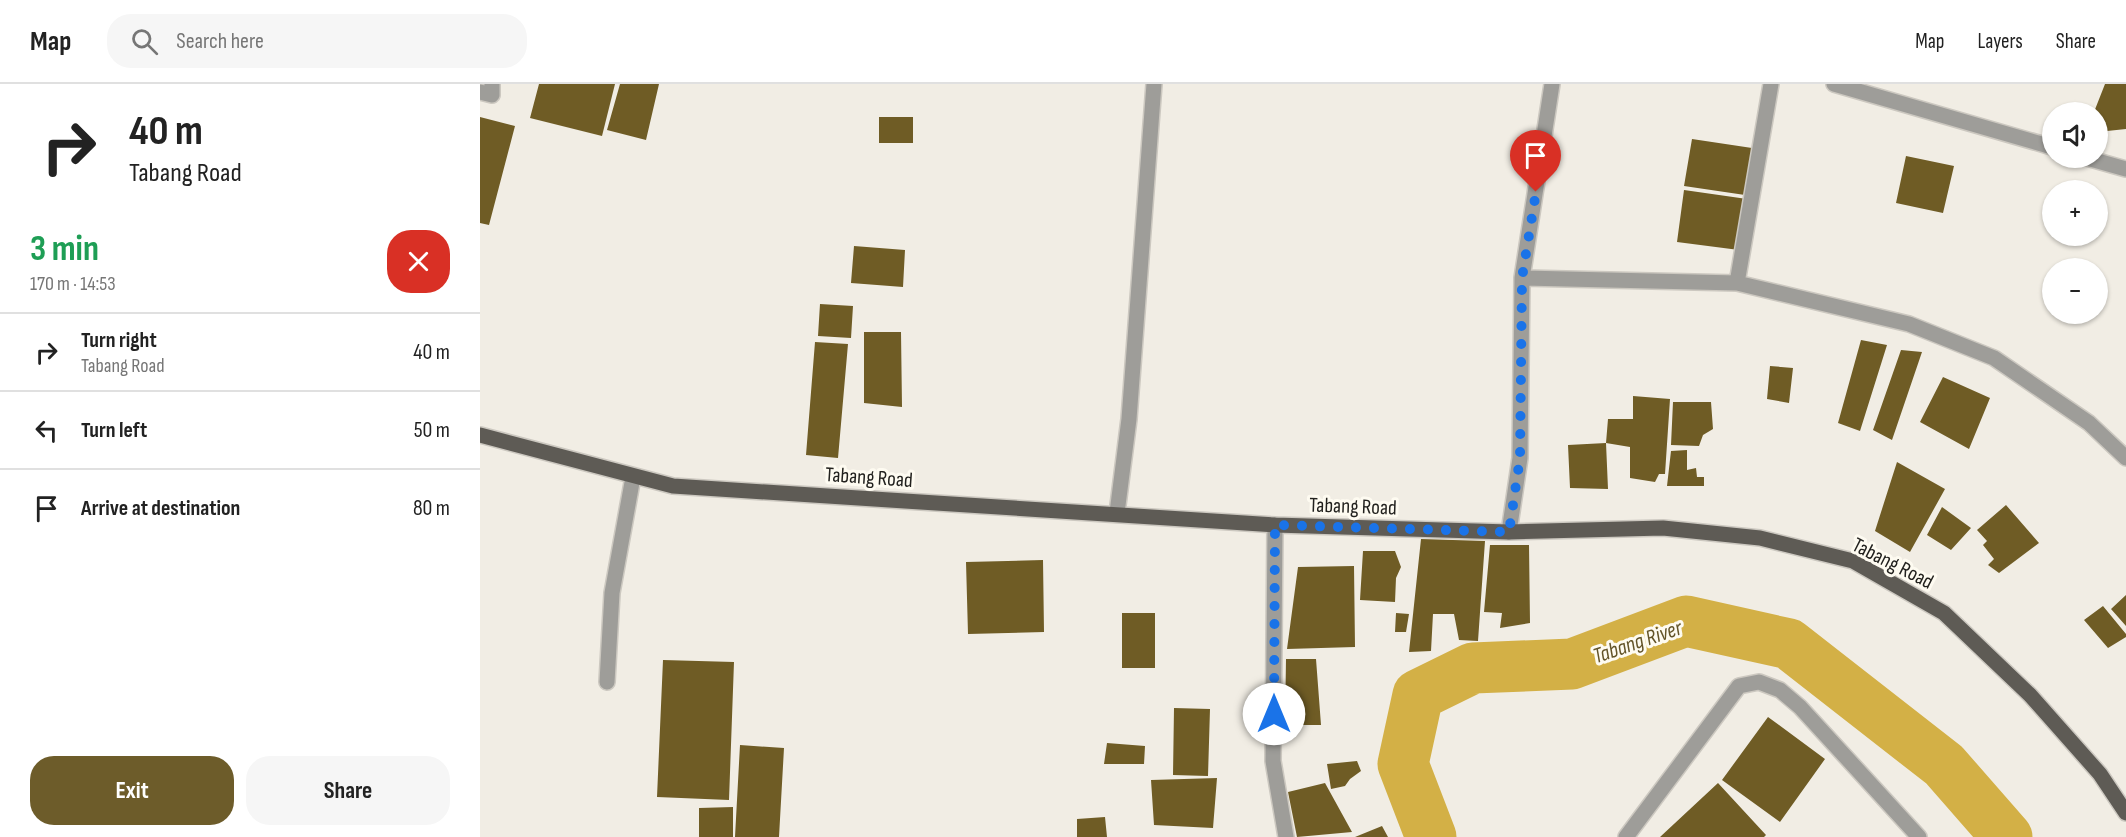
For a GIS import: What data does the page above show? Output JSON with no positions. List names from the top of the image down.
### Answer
{
  "streets": {
    "main road": ["Tabang Road"]
  },
  "water": ["Tabang River"],
  "page": {
    "header": "Map",
    "search": "Search here",
    "nav": ["Map", "Layers", "Share"],
    "turn": ["40 m", "Tabang Road"],
    "map_buttons": ["+", "−"],
    "heading": ["3 min", "170 m · 14:53"],
    "list": [
      {
        "name": "Turn right",
        "note": "Tabang Road",
        "value": "40 m"
      },
      {
        "name": "Turn left",
        "value": "50 m"
      },
      {
        "name": "Arrive at destination",
        "value": "80 m"
      }
    ],
    "buttons": ["Exit", "Share"]
  }
}
